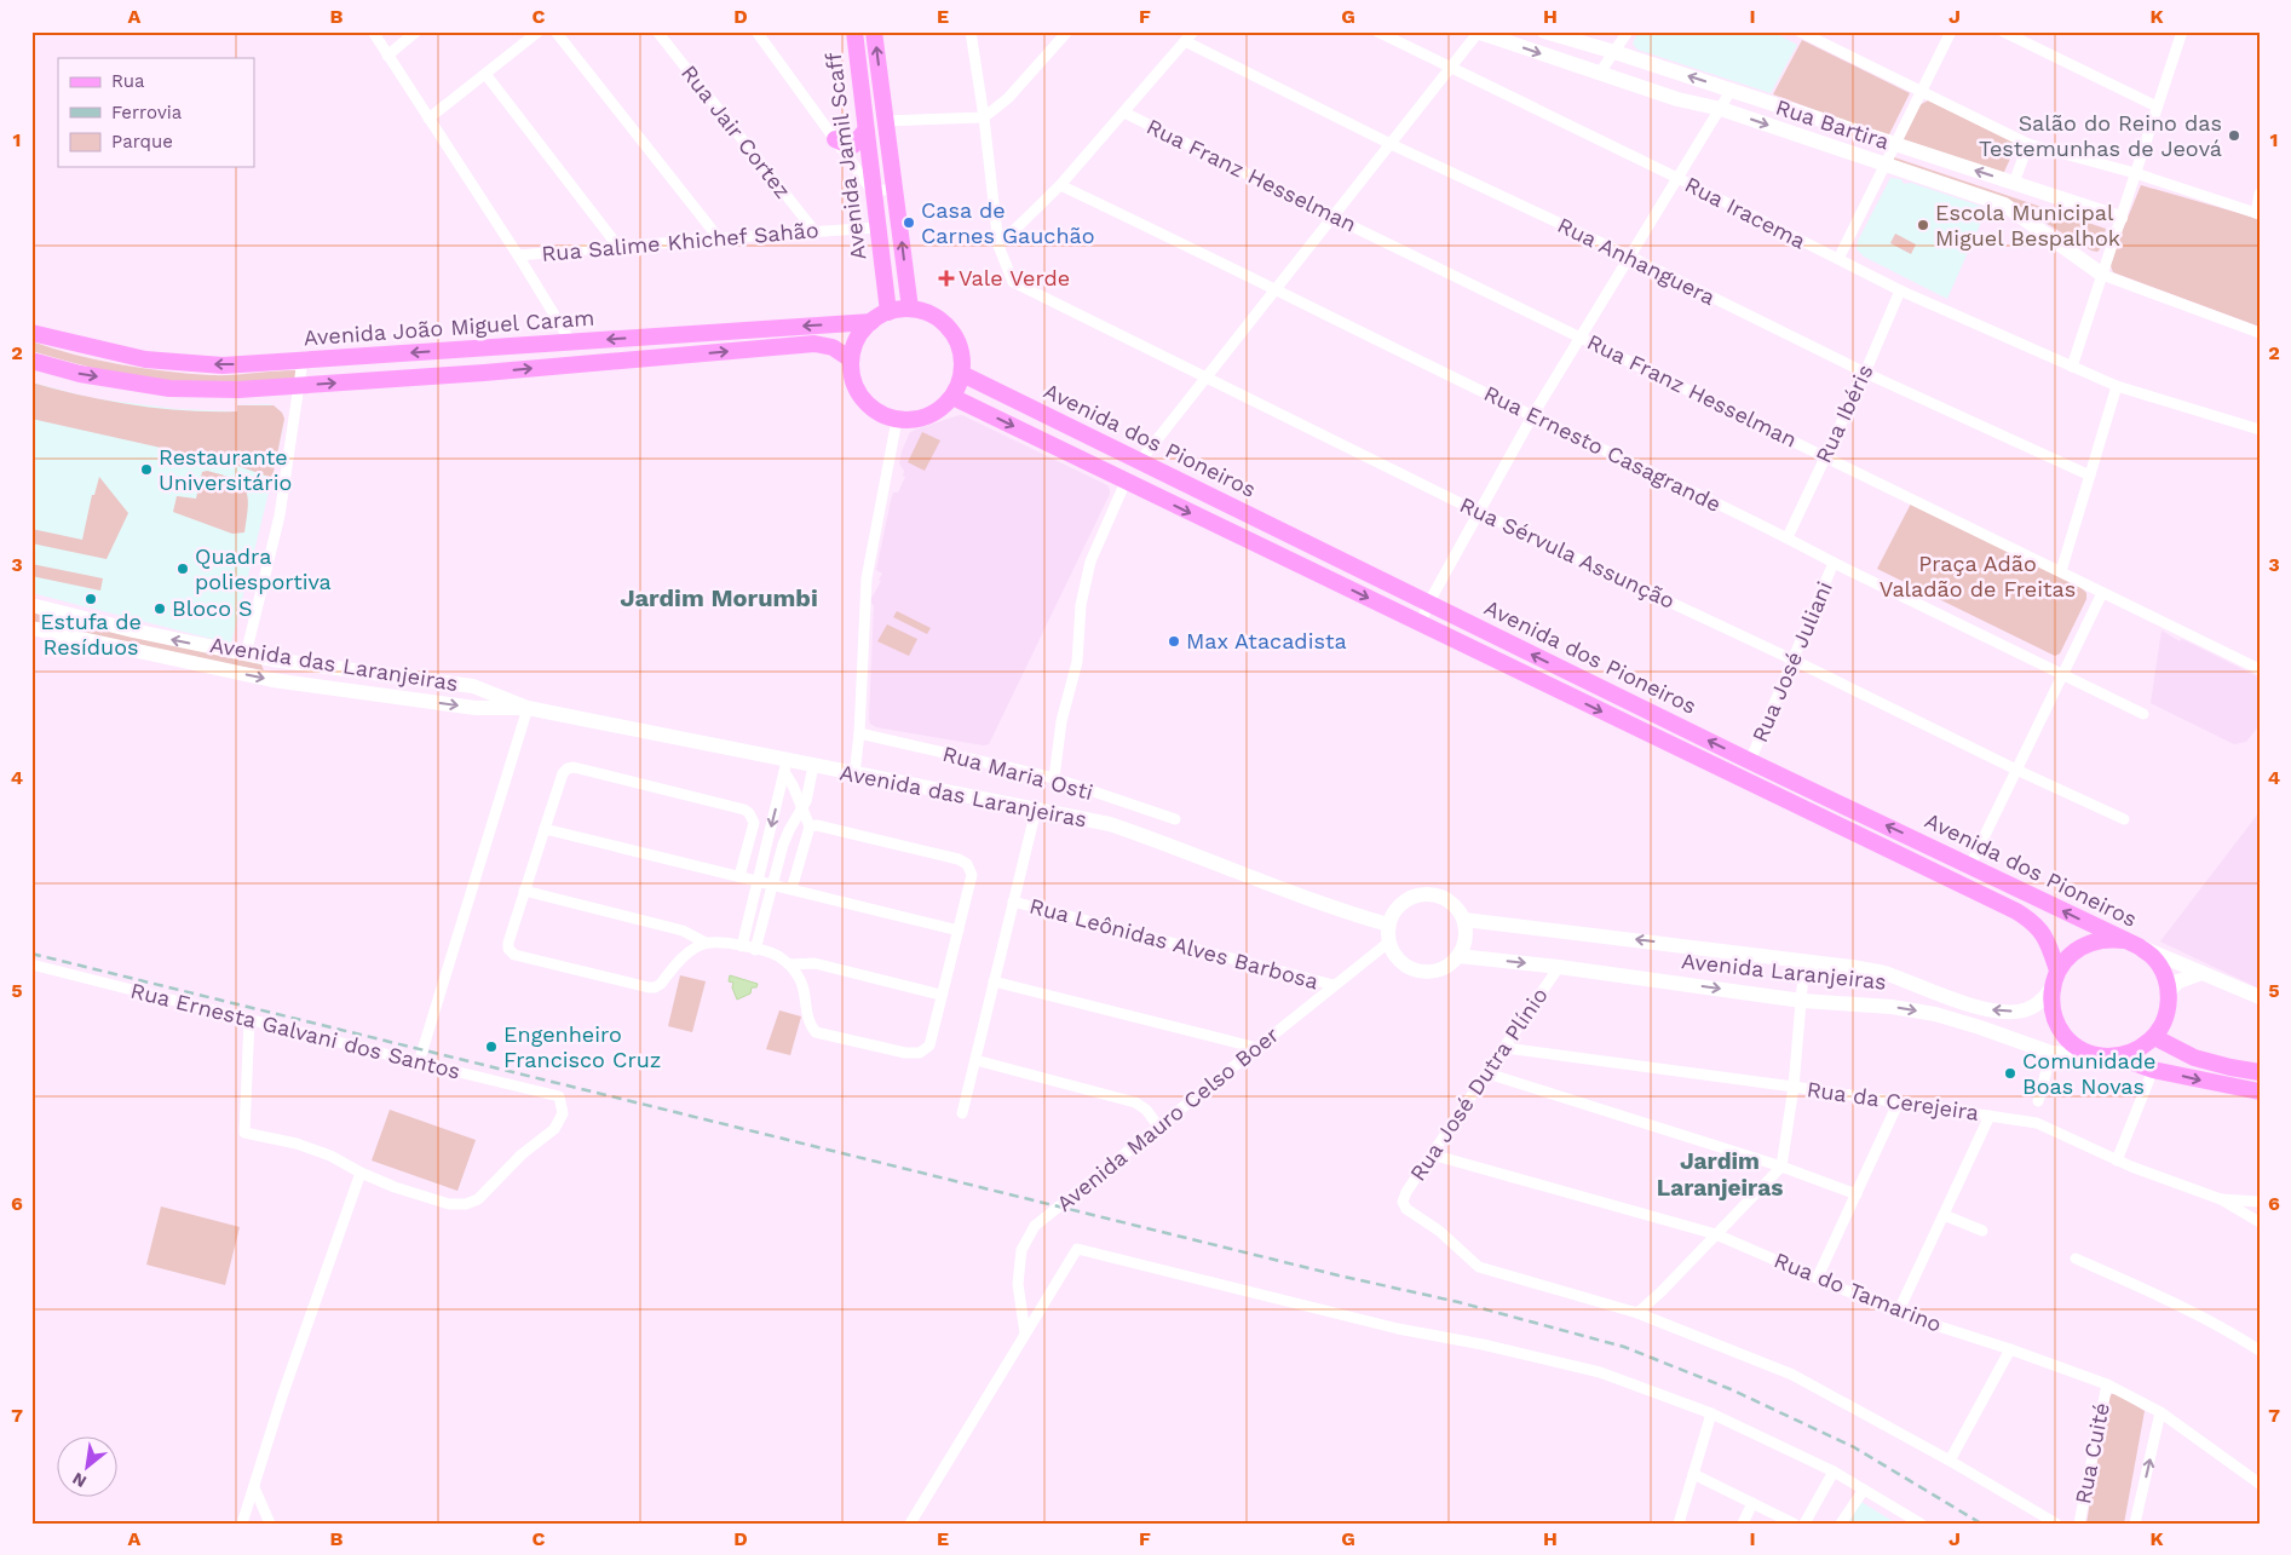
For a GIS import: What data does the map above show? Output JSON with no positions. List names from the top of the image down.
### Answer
{
  "streets": {
    "main road": [
      "Avenida Jamil Scaff",
      "Avenida João Miguel Caram",
      "Avenida dos Pioneiros",
      "Avenida Laranjeiras"
    ],
    "street": [
      "Rua Bartira",
      "Rua Jair Cortez",
      "Rua Franz Hesselman",
      "Rua Iracema",
      "Rua Salime Khichef Sahão",
      "Rua Anhanguera",
      "Rua Ibéris",
      "Rua Ernesto Casagrande",
      "Rua Sérvula Assunção",
      "Rua José Juliani",
      "Avenida das Laranjeiras",
      "Rua Maria Osti",
      "Rua Leônidas Alves Barbosa",
      "Rua Ernesta Galvani dos Santos",
      "Rua José Dutra Plínio",
      "Rua da Cerejeira",
      "Avenida Mauro Celso Boer",
      "Rua do Tamarino",
      "Rua Cuité"
    ]
  },
  "crossings": [
    ["Rua Jair Cortez", "Rua Salime Khichef Sahão"],
    ["Avenida Jamil Scaff", "Rua Salime Khichef Sahão"],
    ["Avenida Jamil Scaff", "Avenida João Miguel Caram"],
    ["Avenida Jamil Scaff", "Avenida dos Pioneiros"],
    ["Rua Franz Hesselman", "Rua Ibéris"],
    ["Rua Iracema", "Rua Ibéris"],
    ["Rua Anhanguera", "Rua Ibéris"],
    ["Avenida João Miguel Caram", "Avenida dos Pioneiros"],
    ["Rua Ibéris", "Rua Ernesto Casagrande"],
    ["Avenida dos Pioneiros", "Rua José Juliani"],
    ["Avenida dos Pioneiros", "Avenida Laranjeiras"],
    ["Rua Ernesto Casagrande", "Rua José Juliani"],
    ["Rua Sérvula Assunção", "Rua José Juliani"],
    ["Avenida das Laranjeiras", "Avenida Laranjeiras"],
    ["Avenida das Laranjeiras", "Avenida Mauro Celso Boer"],
    ["Rua Leônidas Alves Barbosa", "Avenida Mauro Celso Boer"],
    ["Avenida Laranjeiras", "Rua José Dutra Plínio"],
    ["Avenida Laranjeiras", "Avenida Mauro Celso Boer"],
    ["Rua José Dutra Plínio", "Rua da Cerejeira"],
    ["Rua José Dutra Plínio", "Rua do Tamarino"],
    ["Rua do Tamarino", "Rua Cuité"]
  ],
  "districts": ["Jardim Morumbi", "Jardim Laranjeiras"],
  "parks": ["Praça Adão Valadão de Freitas"],
  "places": {
    "other": [
      "Salão do Reino das Testemunhas de Jeová",
      "Casa de Carnes Gauchão",
      "Escola Municipal Miguel Bespalhok",
      "Restaurante Universitário",
      "Quadra poliesportiva",
      "Estufa de Resíduos",
      "Bloco S",
      "Max Atacadista",
      "Engenheiro Francisco Cruz",
      "Comunidade Boas Novas"
    ],
    "health": ["Vale Verde"]
  },
  "legend": ["Rua", "Ferrovia", "Parque"],
  "north": "bottom left",
  "grid": {
    "columns": [
      "A",
      "B",
      "C",
      "D",
      "E",
      "F",
      "G",
      "H",
      "I",
      "J",
      "K"
    ],
    "rows": [
      "1",
      "2",
      "3",
      "4",
      "5",
      "6",
      "7"
    ]
  }
}
